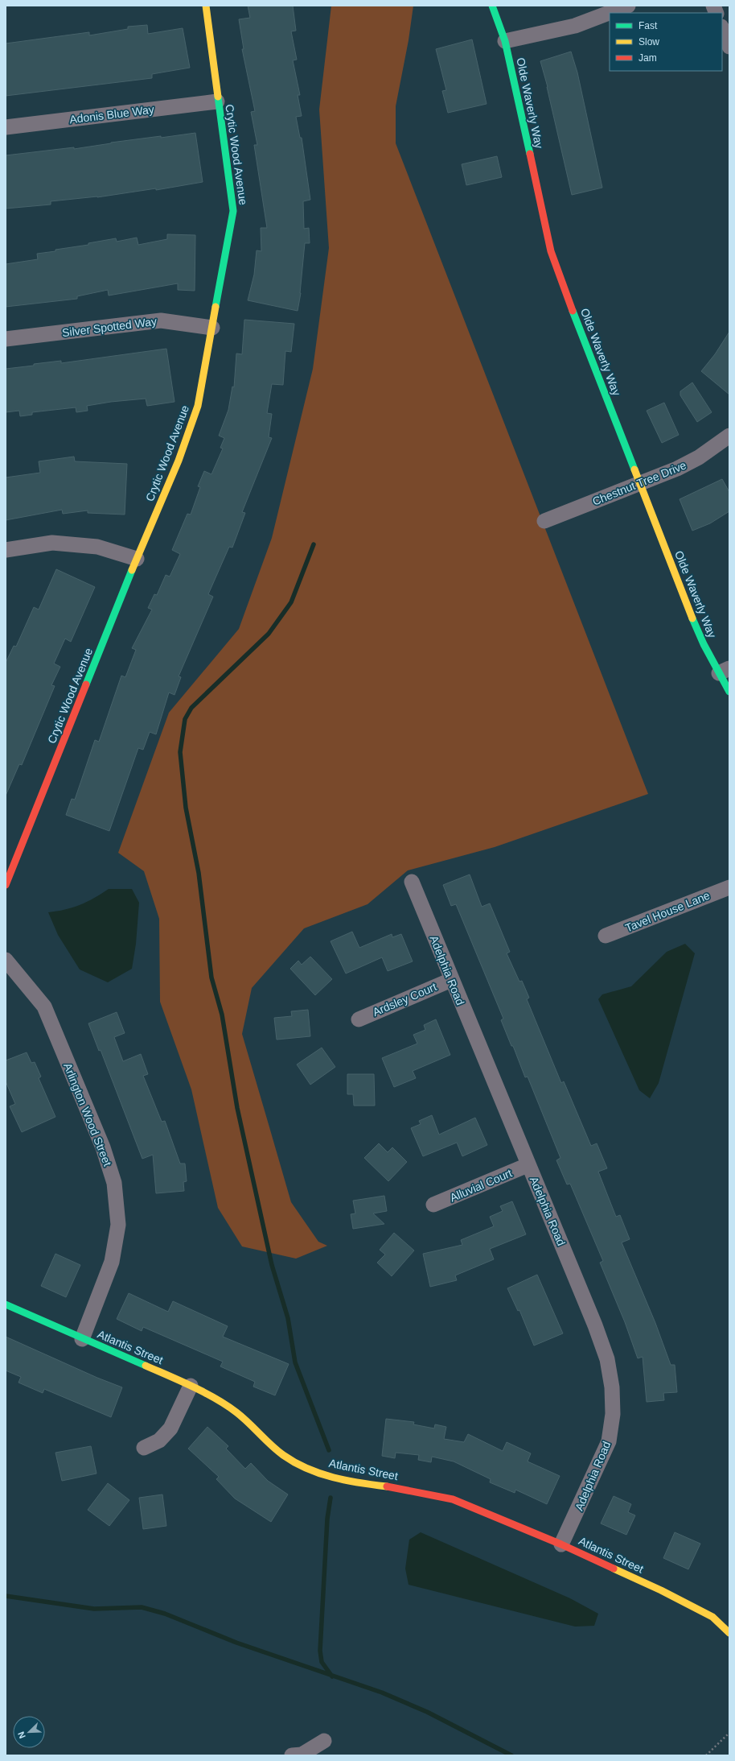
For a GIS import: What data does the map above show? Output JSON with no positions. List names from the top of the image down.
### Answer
{
  "streets": {
    "street": [
      "Olde Waverly Way",
      "Adonis Blue Way",
      "Crytic Wood Avenue",
      "Silver Spotted Way",
      "Chestnut Tree Drive",
      "Tavel House Lane",
      "Adelphia Road",
      "Ardsley Court",
      "Arlington Wood Street",
      "Alluvial Court",
      "Atlantis Street"
    ]
  },
  "crossings": [
    ["Olde Waverly Way", "Chestnut Tree Drive"],
    ["Adonis Blue Way", "Crytic Wood Avenue"],
    ["Crytic Wood Avenue", "Silver Spotted Way"],
    ["Adelphia Road", "Ardsley Court"],
    ["Adelphia Road", "Alluvial Court"],
    ["Adelphia Road", "Atlantis Street"],
    ["Arlington Wood Street", "Atlantis Street"]
  ],
  "legend": ["Fast", "Slow", "Jam"],
  "north": "bottom left"
}
